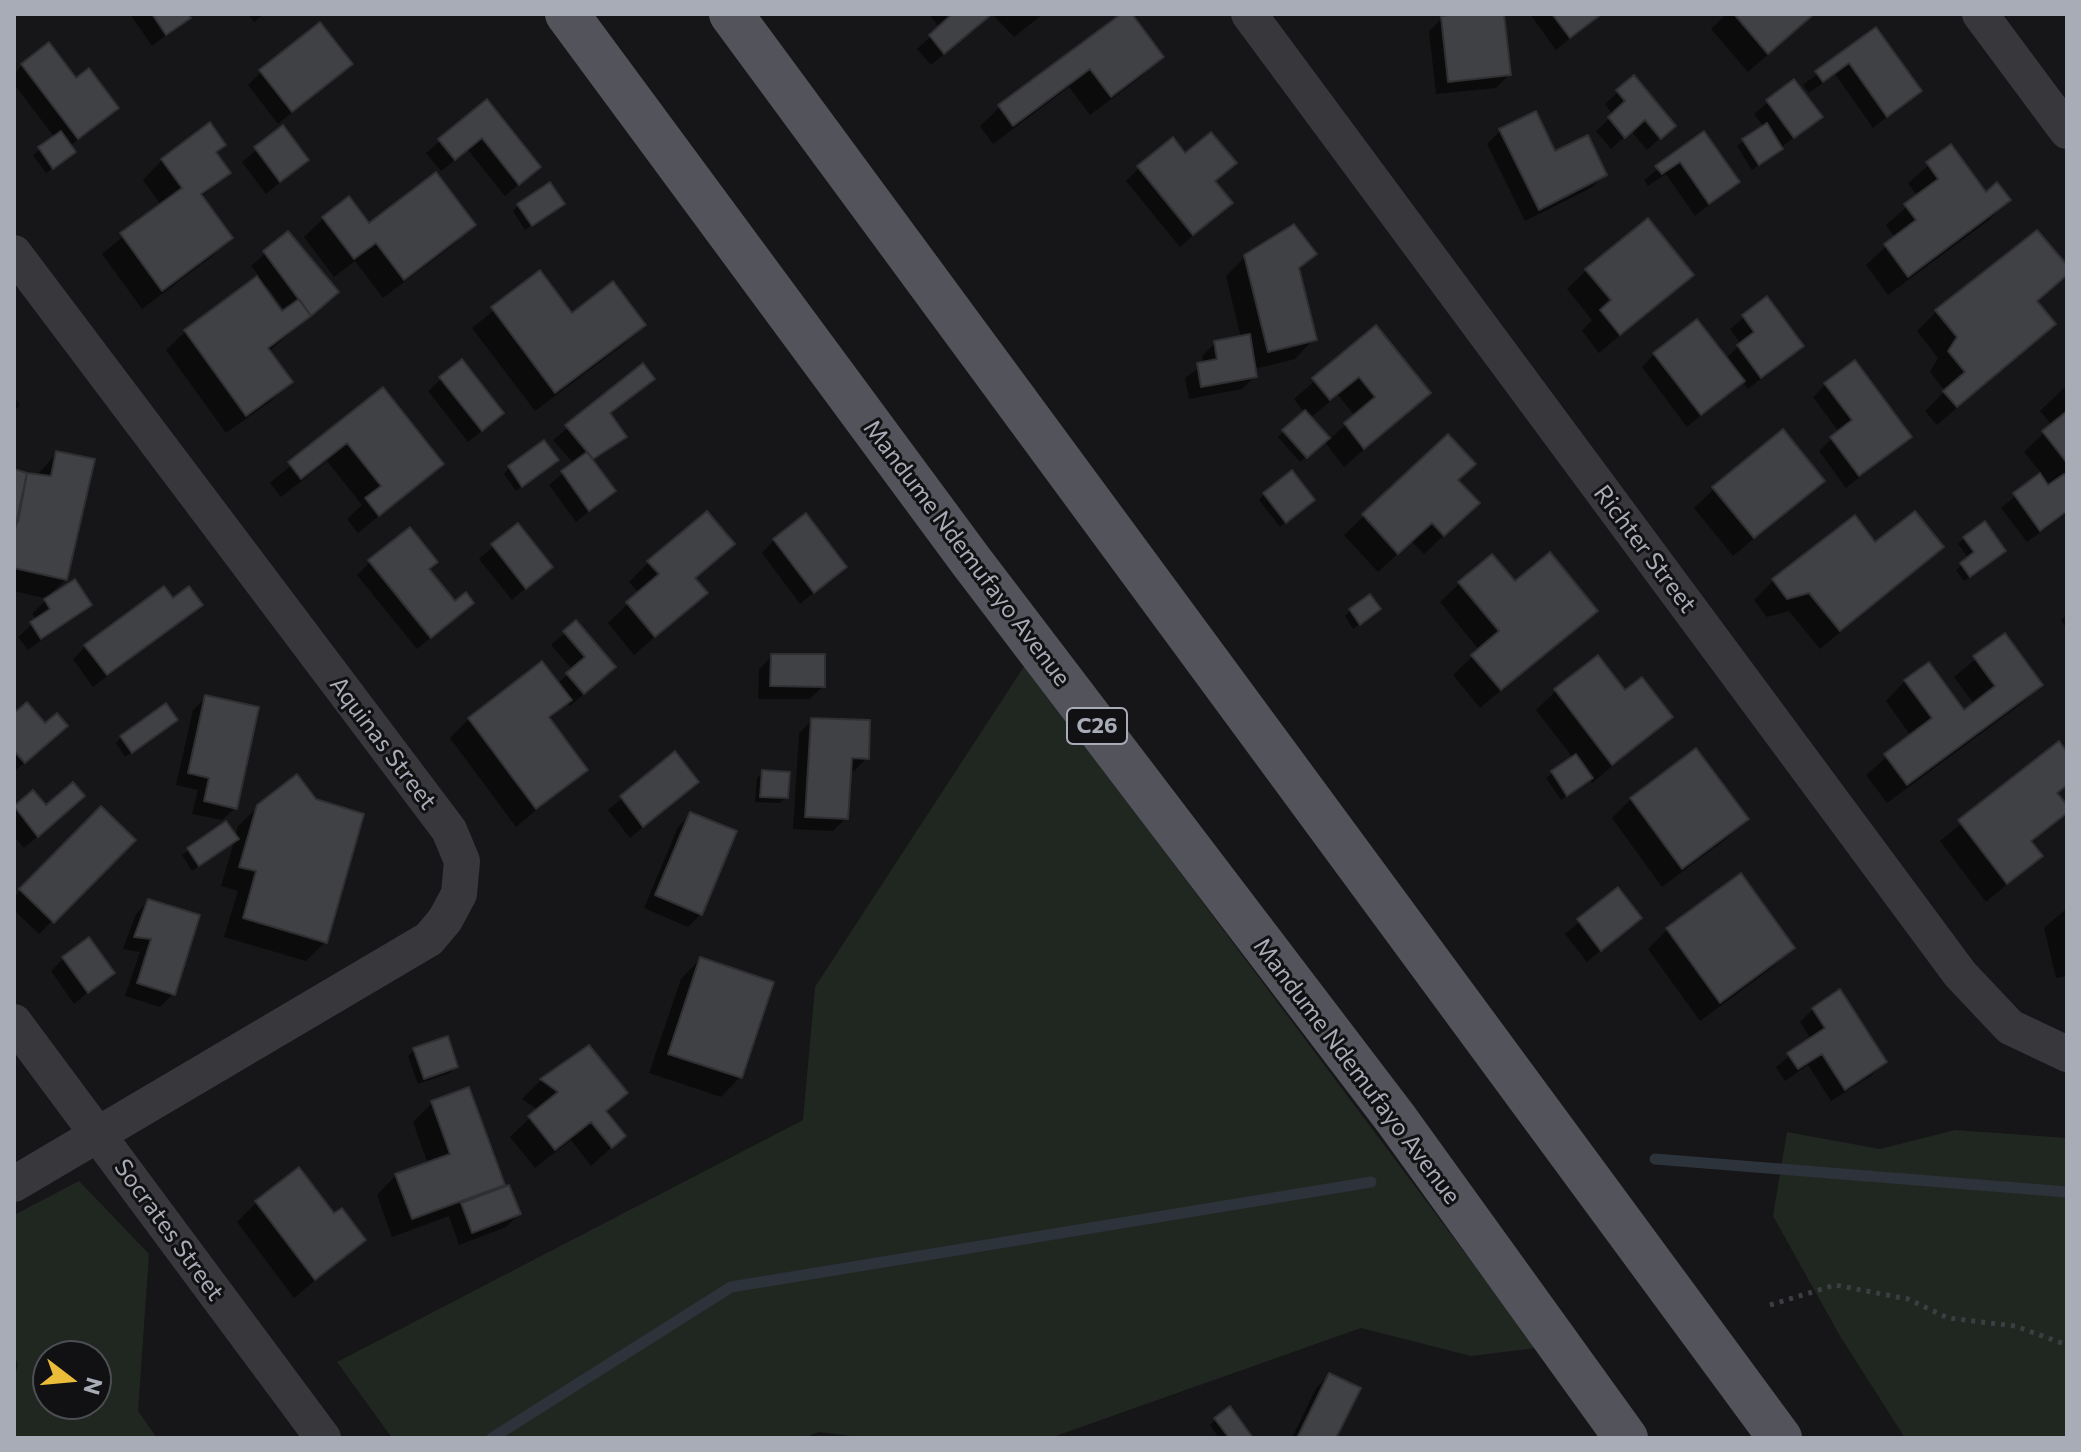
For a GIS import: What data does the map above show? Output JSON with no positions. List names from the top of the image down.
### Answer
{
  "streets": {
    "main road": ["Mandume Ndemufayo Avenue", "C26"],
    "street": ["Richter Street", "Aquinas Street", "Socrates Street"]
  },
  "crossings": [
    ["Aquinas Street", "Socrates Street"]
  ],
  "north": "right"
}
